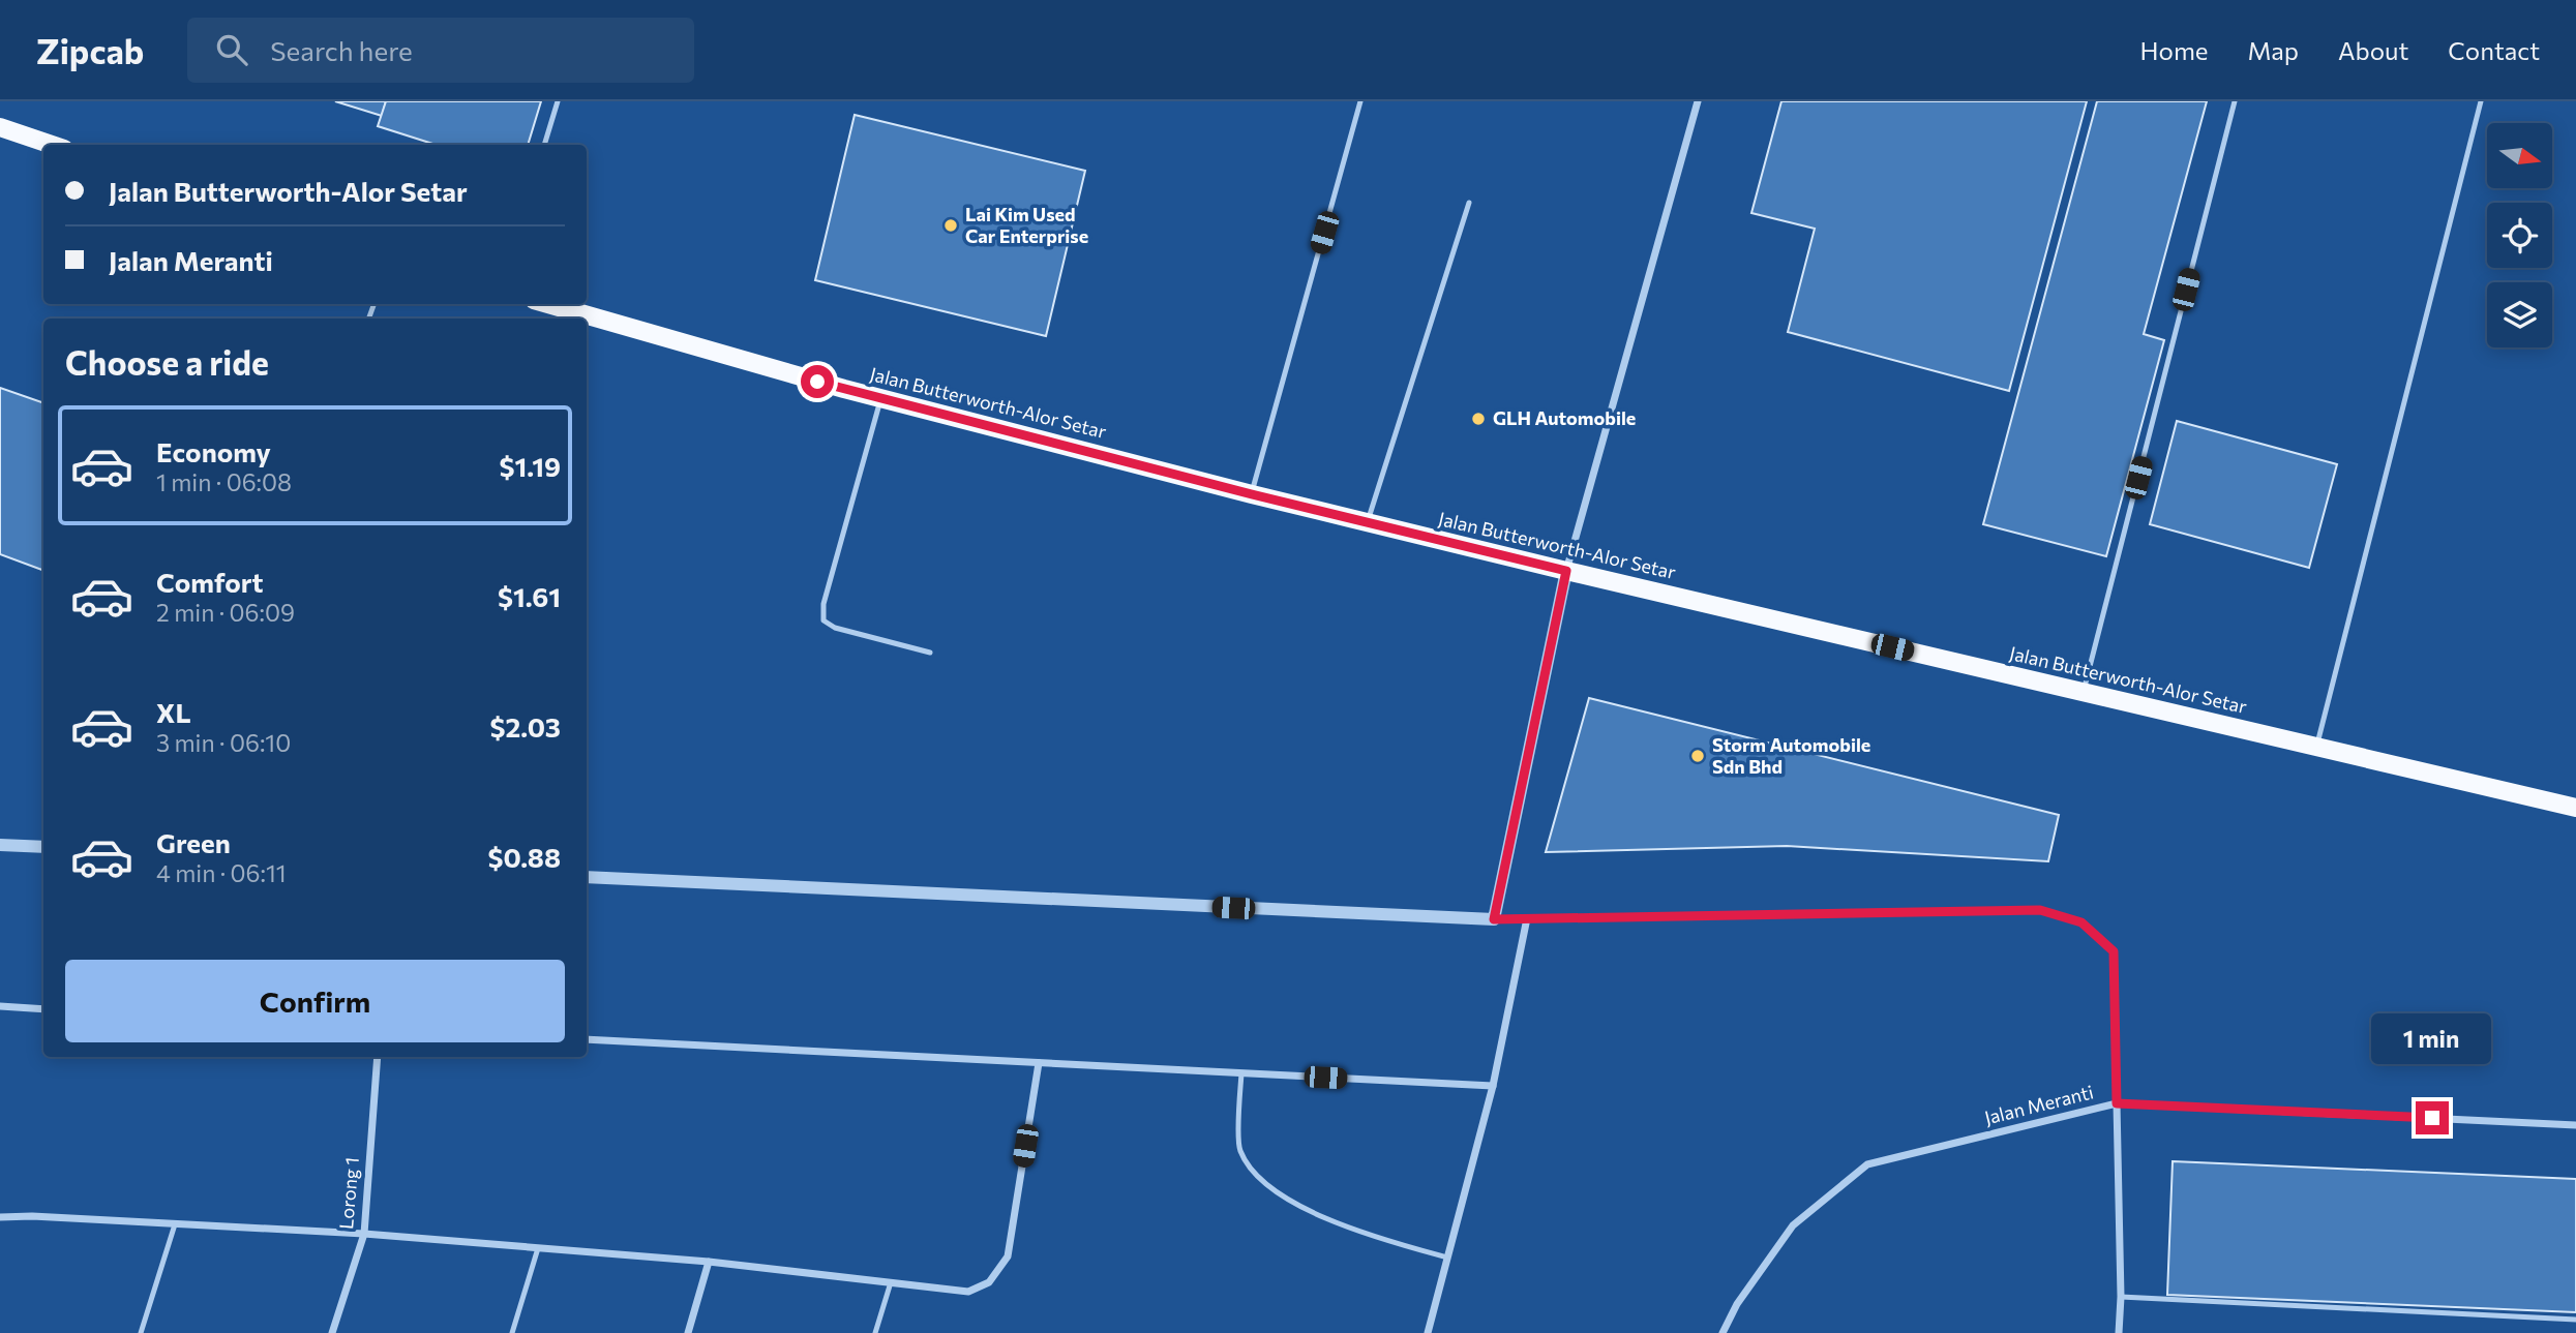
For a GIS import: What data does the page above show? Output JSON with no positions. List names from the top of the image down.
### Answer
{
  "streets": {
    "main road": ["Jalan Butterworth-Alor Setar"],
    "street": ["Jalan Meranti", "Lorong 1"]
  },
  "places": ["Lai Kim Used Car Enterprise", "GLH Automobile", "Storm Automobile Sdn Bhd"],
  "north": "right",
  "page": {
    "header": "Zipcab",
    "search": "Search here",
    "nav": [
      "Home",
      "Map",
      "About",
      "Contact"
    ],
    "banner": ["Jalan Butterworth-Alor Setar", "Jalan Meranti"],
    "heading": "Choose a ride",
    "list": [
      {
        "name": "Economy",
        "note": "1 min · 06:08",
        "value": "$1.19"
      },
      {
        "name": "Comfort",
        "note": "2 min · 06:09",
        "value": "$1.61"
      },
      {
        "name": "XL",
        "note": "3 min · 06:10",
        "value": "$2.03"
      },
      {
        "name": "Green",
        "note": "4 min · 06:11",
        "value": "$0.88"
      }
    ],
    "buttons": "Confirm",
    "bubble": "1 min"
  }
}
